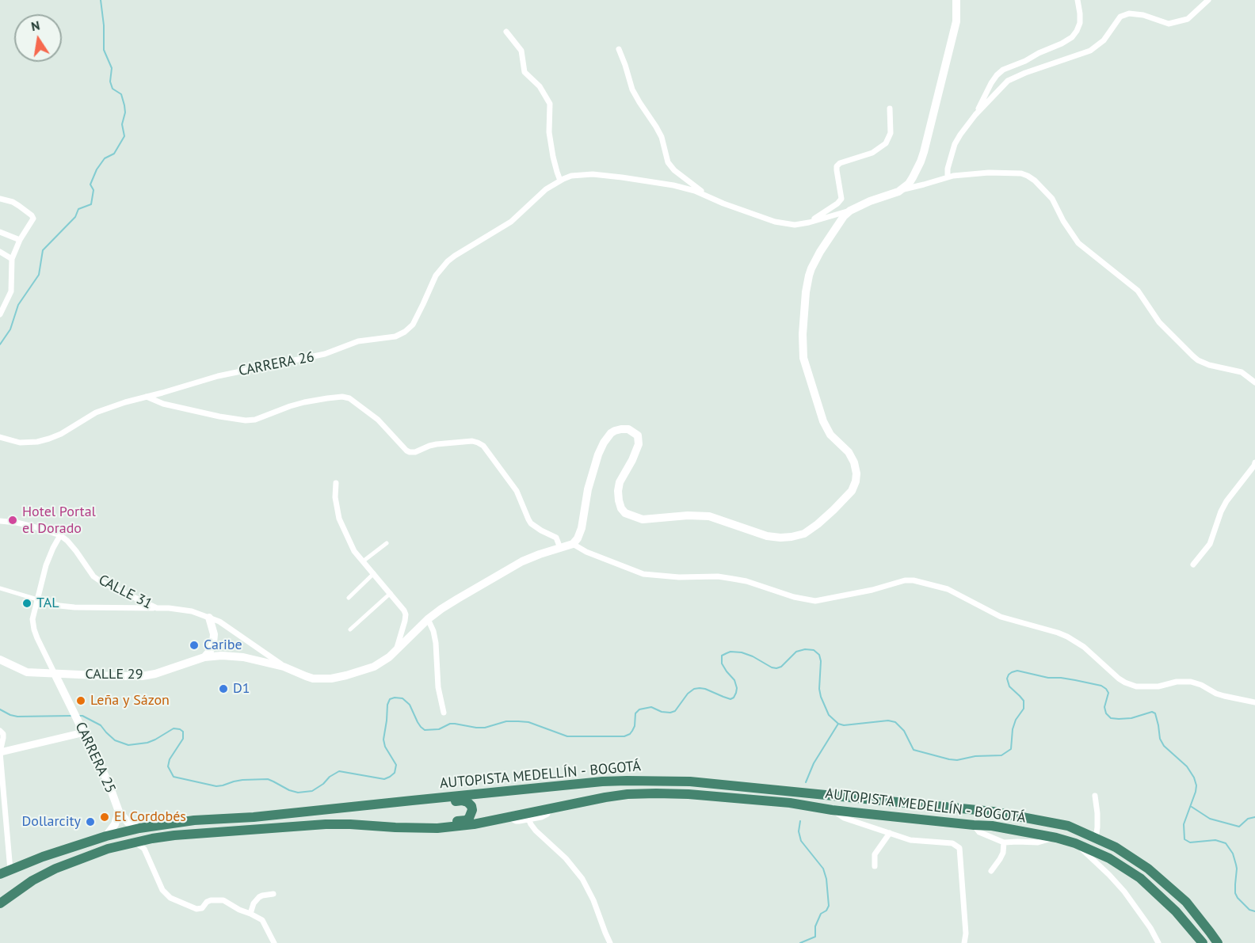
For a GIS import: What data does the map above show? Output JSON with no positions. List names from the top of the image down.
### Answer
{
  "streets": {
    "highway": ["AUTOPISTA MEDELLÍN - BOGOTÁ"],
    "main road": ["CALLE 29", "CARRERA 25"],
    "street": ["CARRERA 26", "CALLE 31"]
  },
  "crossings": [
    ["CALLE 31", "CALLE 29"],
    ["CALLE 31", "CARRERA 25"],
    ["CALLE 29", "CARRERA 25"],
    ["CARRERA 25", "AUTOPISTA MEDELLÍN - BOGOTÁ"]
  ],
  "places": [
    "Hotel Portal el Dorado",
    "TAL",
    "Caribe",
    "D1",
    "Leña y Sázon",
    "El Cordobés",
    "Dollarcity"
  ],
  "north": "top"
}
